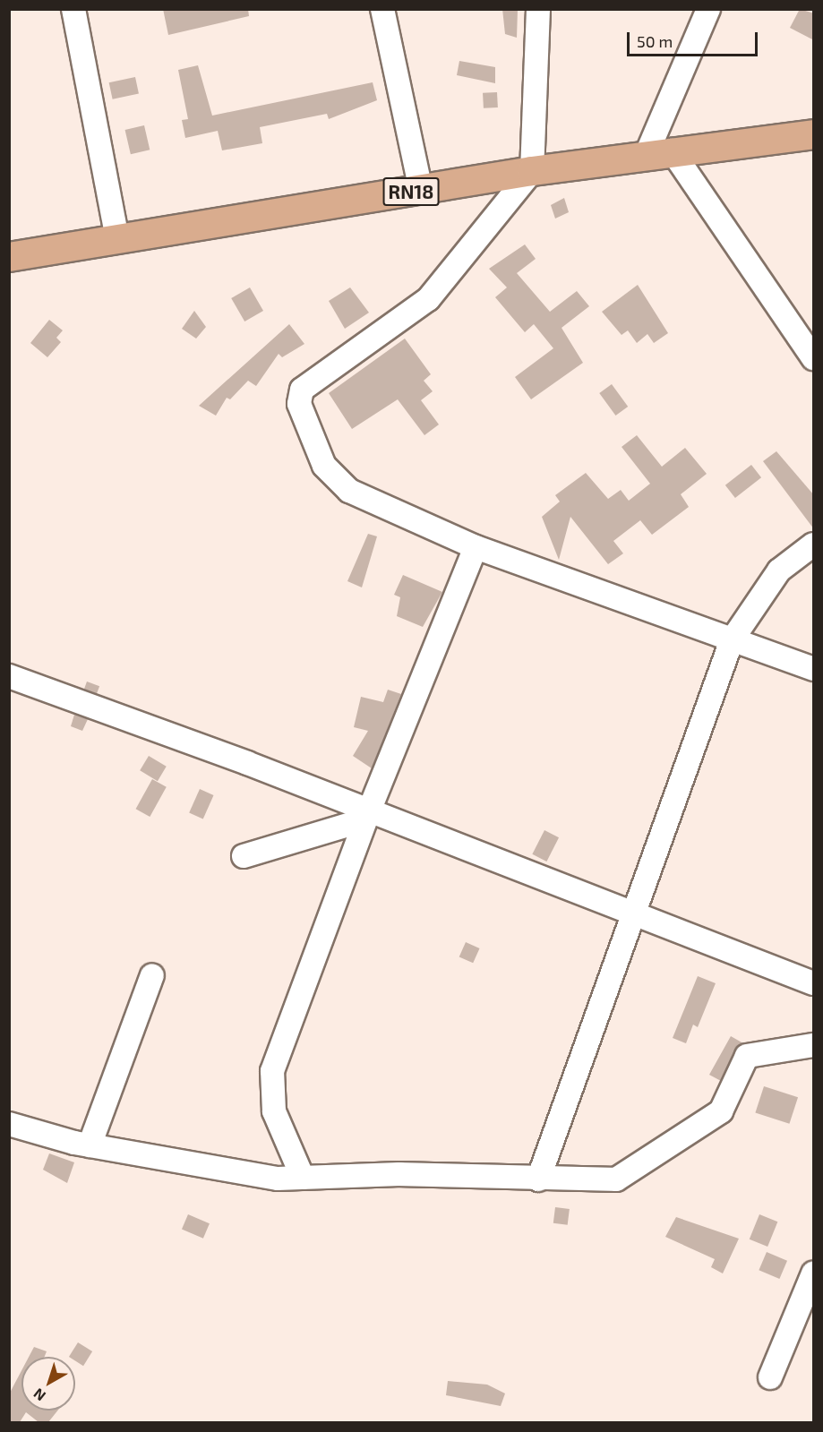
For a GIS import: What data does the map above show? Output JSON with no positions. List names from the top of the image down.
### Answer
{
  "streets": {
    "main road": ["RN18"]
  },
  "scale_bar": "50 m",
  "north": "bottom left"
}
